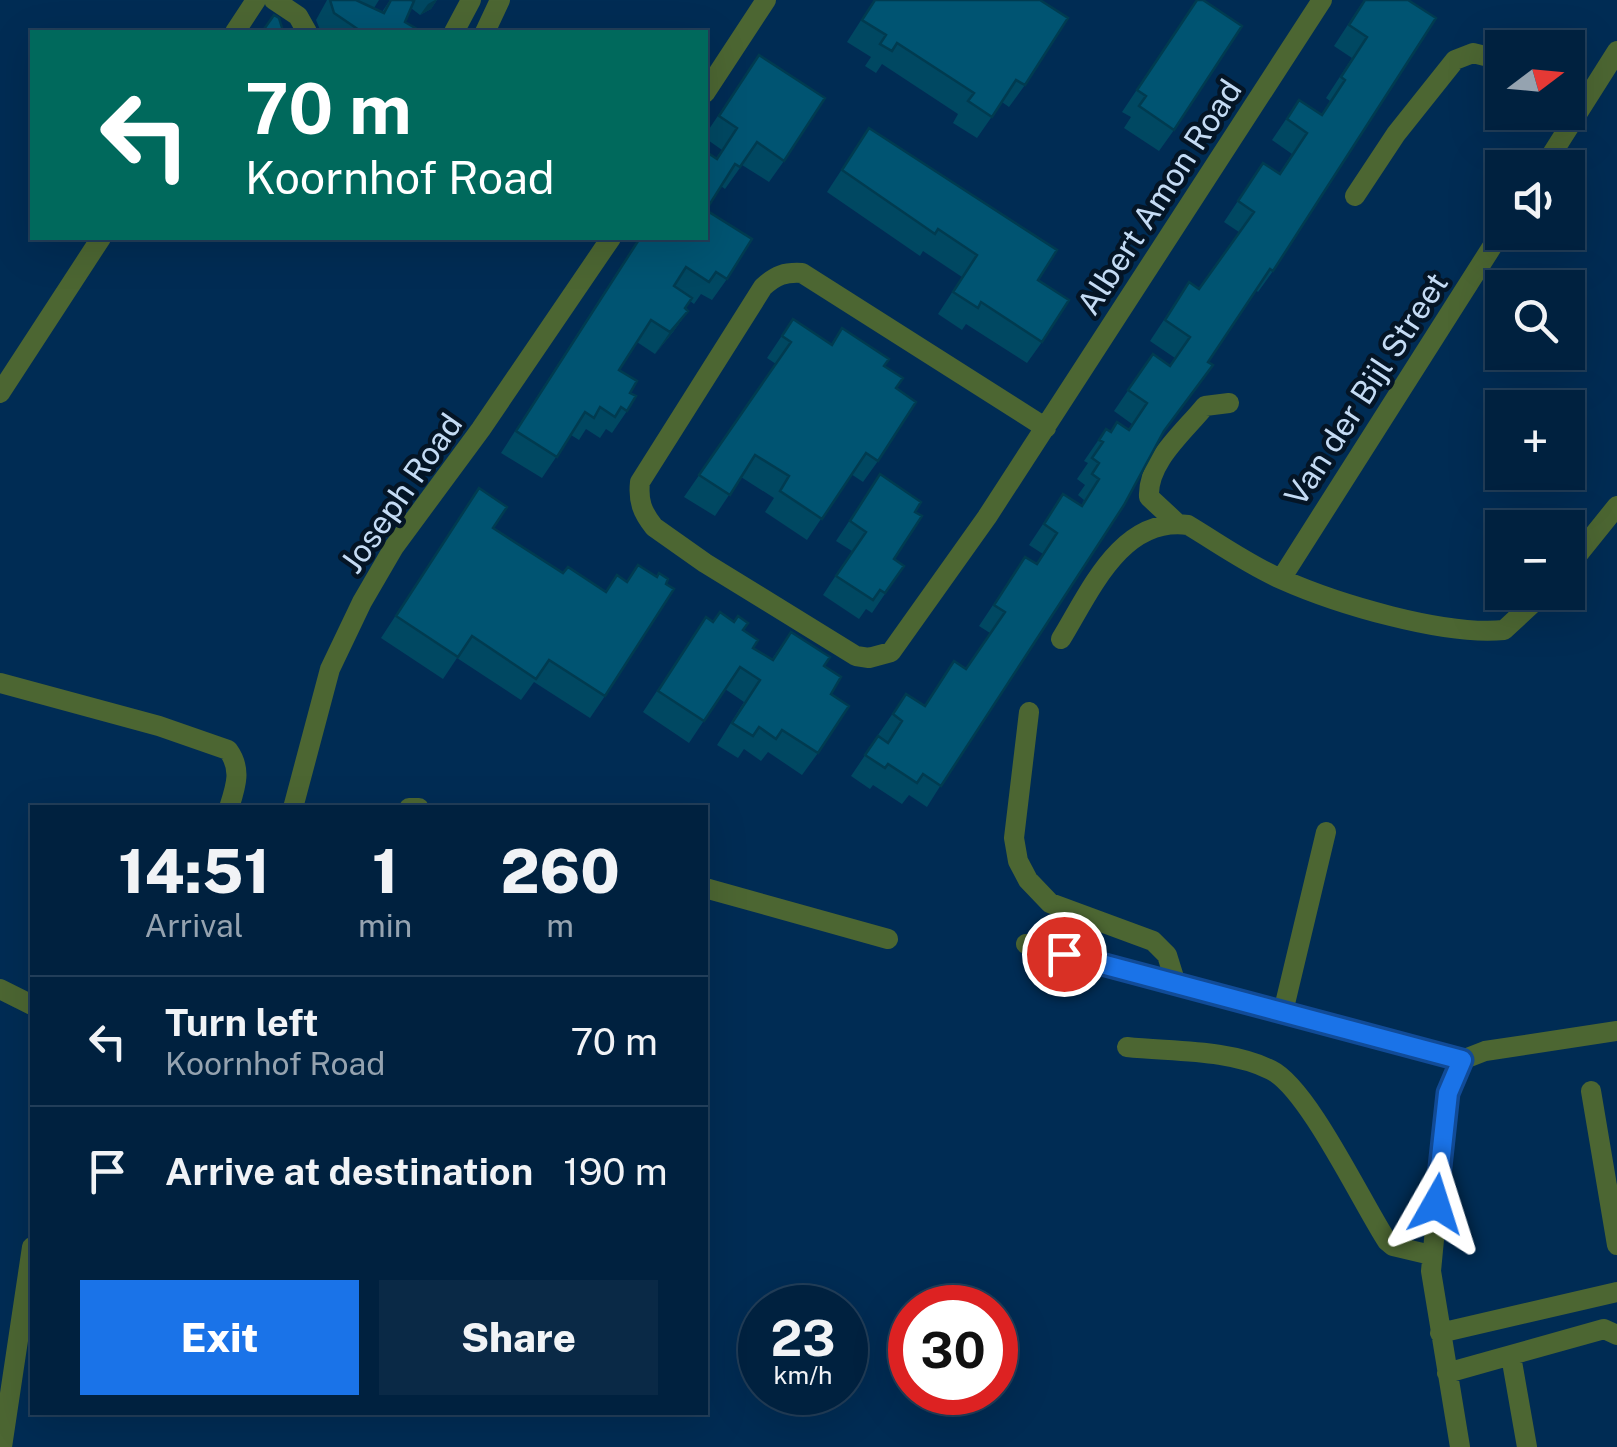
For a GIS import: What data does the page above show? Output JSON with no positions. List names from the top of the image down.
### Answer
{
  "streets": {
    "street": ["Albert Amon Road", "Van der Bijl Street", "Joseph Road"]
  },
  "north": "right",
  "page": {
    "map_buttons": ["+", "−"],
    "turn": ["70 m", "Koornhof Road"],
    "eta": [
      "14:51",
      "Arrival",
      "1",
      "min",
      "260",
      "m"
    ],
    "list": [
      {
        "name": "Turn left",
        "note": "Koornhof Road",
        "value": "70 m"
      },
      {
        "name": "Arrive at destination",
        "value": "190 m"
      }
    ],
    "buttons": ["Exit", "Share"],
    "speed": "23 km/h",
    "limit": "30"
  }
}
